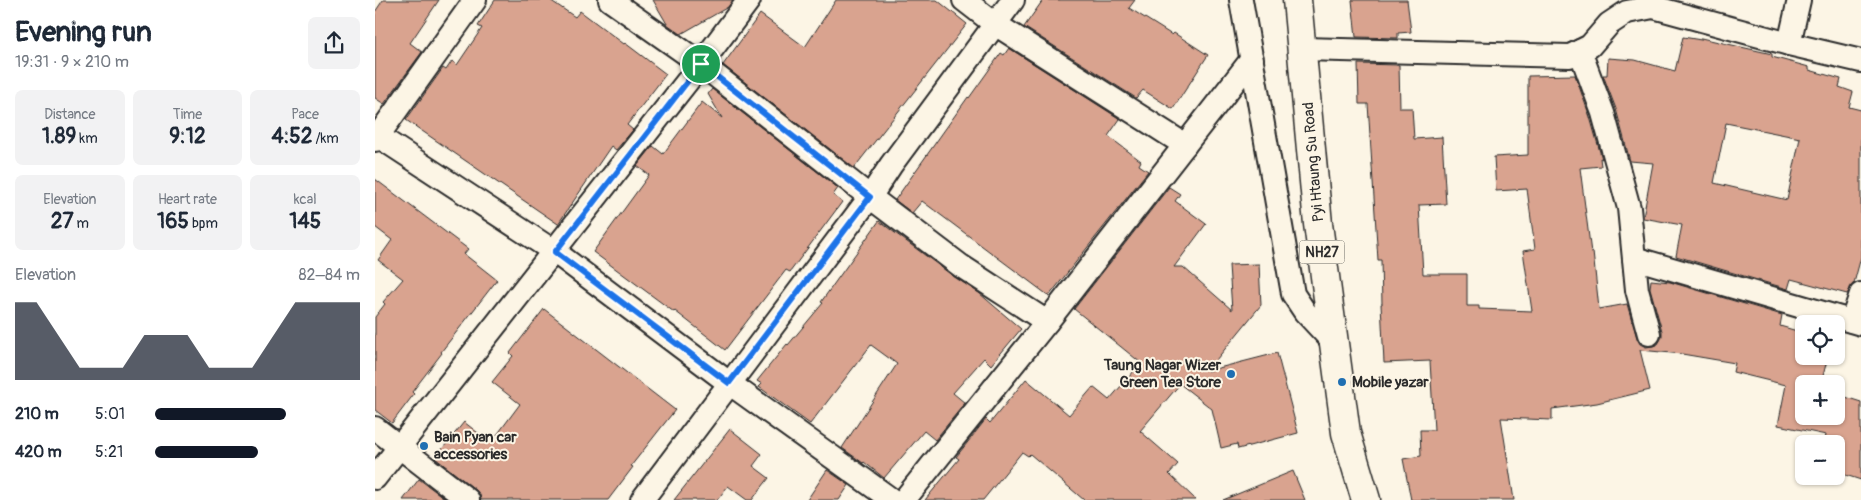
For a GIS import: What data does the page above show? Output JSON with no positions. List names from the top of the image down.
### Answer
{
  "streets": {
    "highway": ["Pyi Htaung Su Road", "NH27"]
  },
  "places": ["Taung Nagar Wizer Green Tea Store", "Mobile yazar", "Bain Pyan car accessories"],
  "page": {
    "heading": ["Evening run", "19:31 · 9 × 210 m"],
    "stats": [
      ["Distance", "1.89 km"],
      ["Time", "9:12"],
      ["Pace", "4:52 /km"],
      ["Elevation", "27 m"],
      ["Heart rate", "165 bpm"],
      ["kcal", "145"]
    ],
    "chart": ["Elevation", "82–84 m"],
    "map_buttons": ["+", "−"],
    "list": [
      {
        "name": "210 m",
        "note": "5:01"
      },
      {
        "name": "420 m",
        "note": "5:21"
      }
    ]
  }
}
